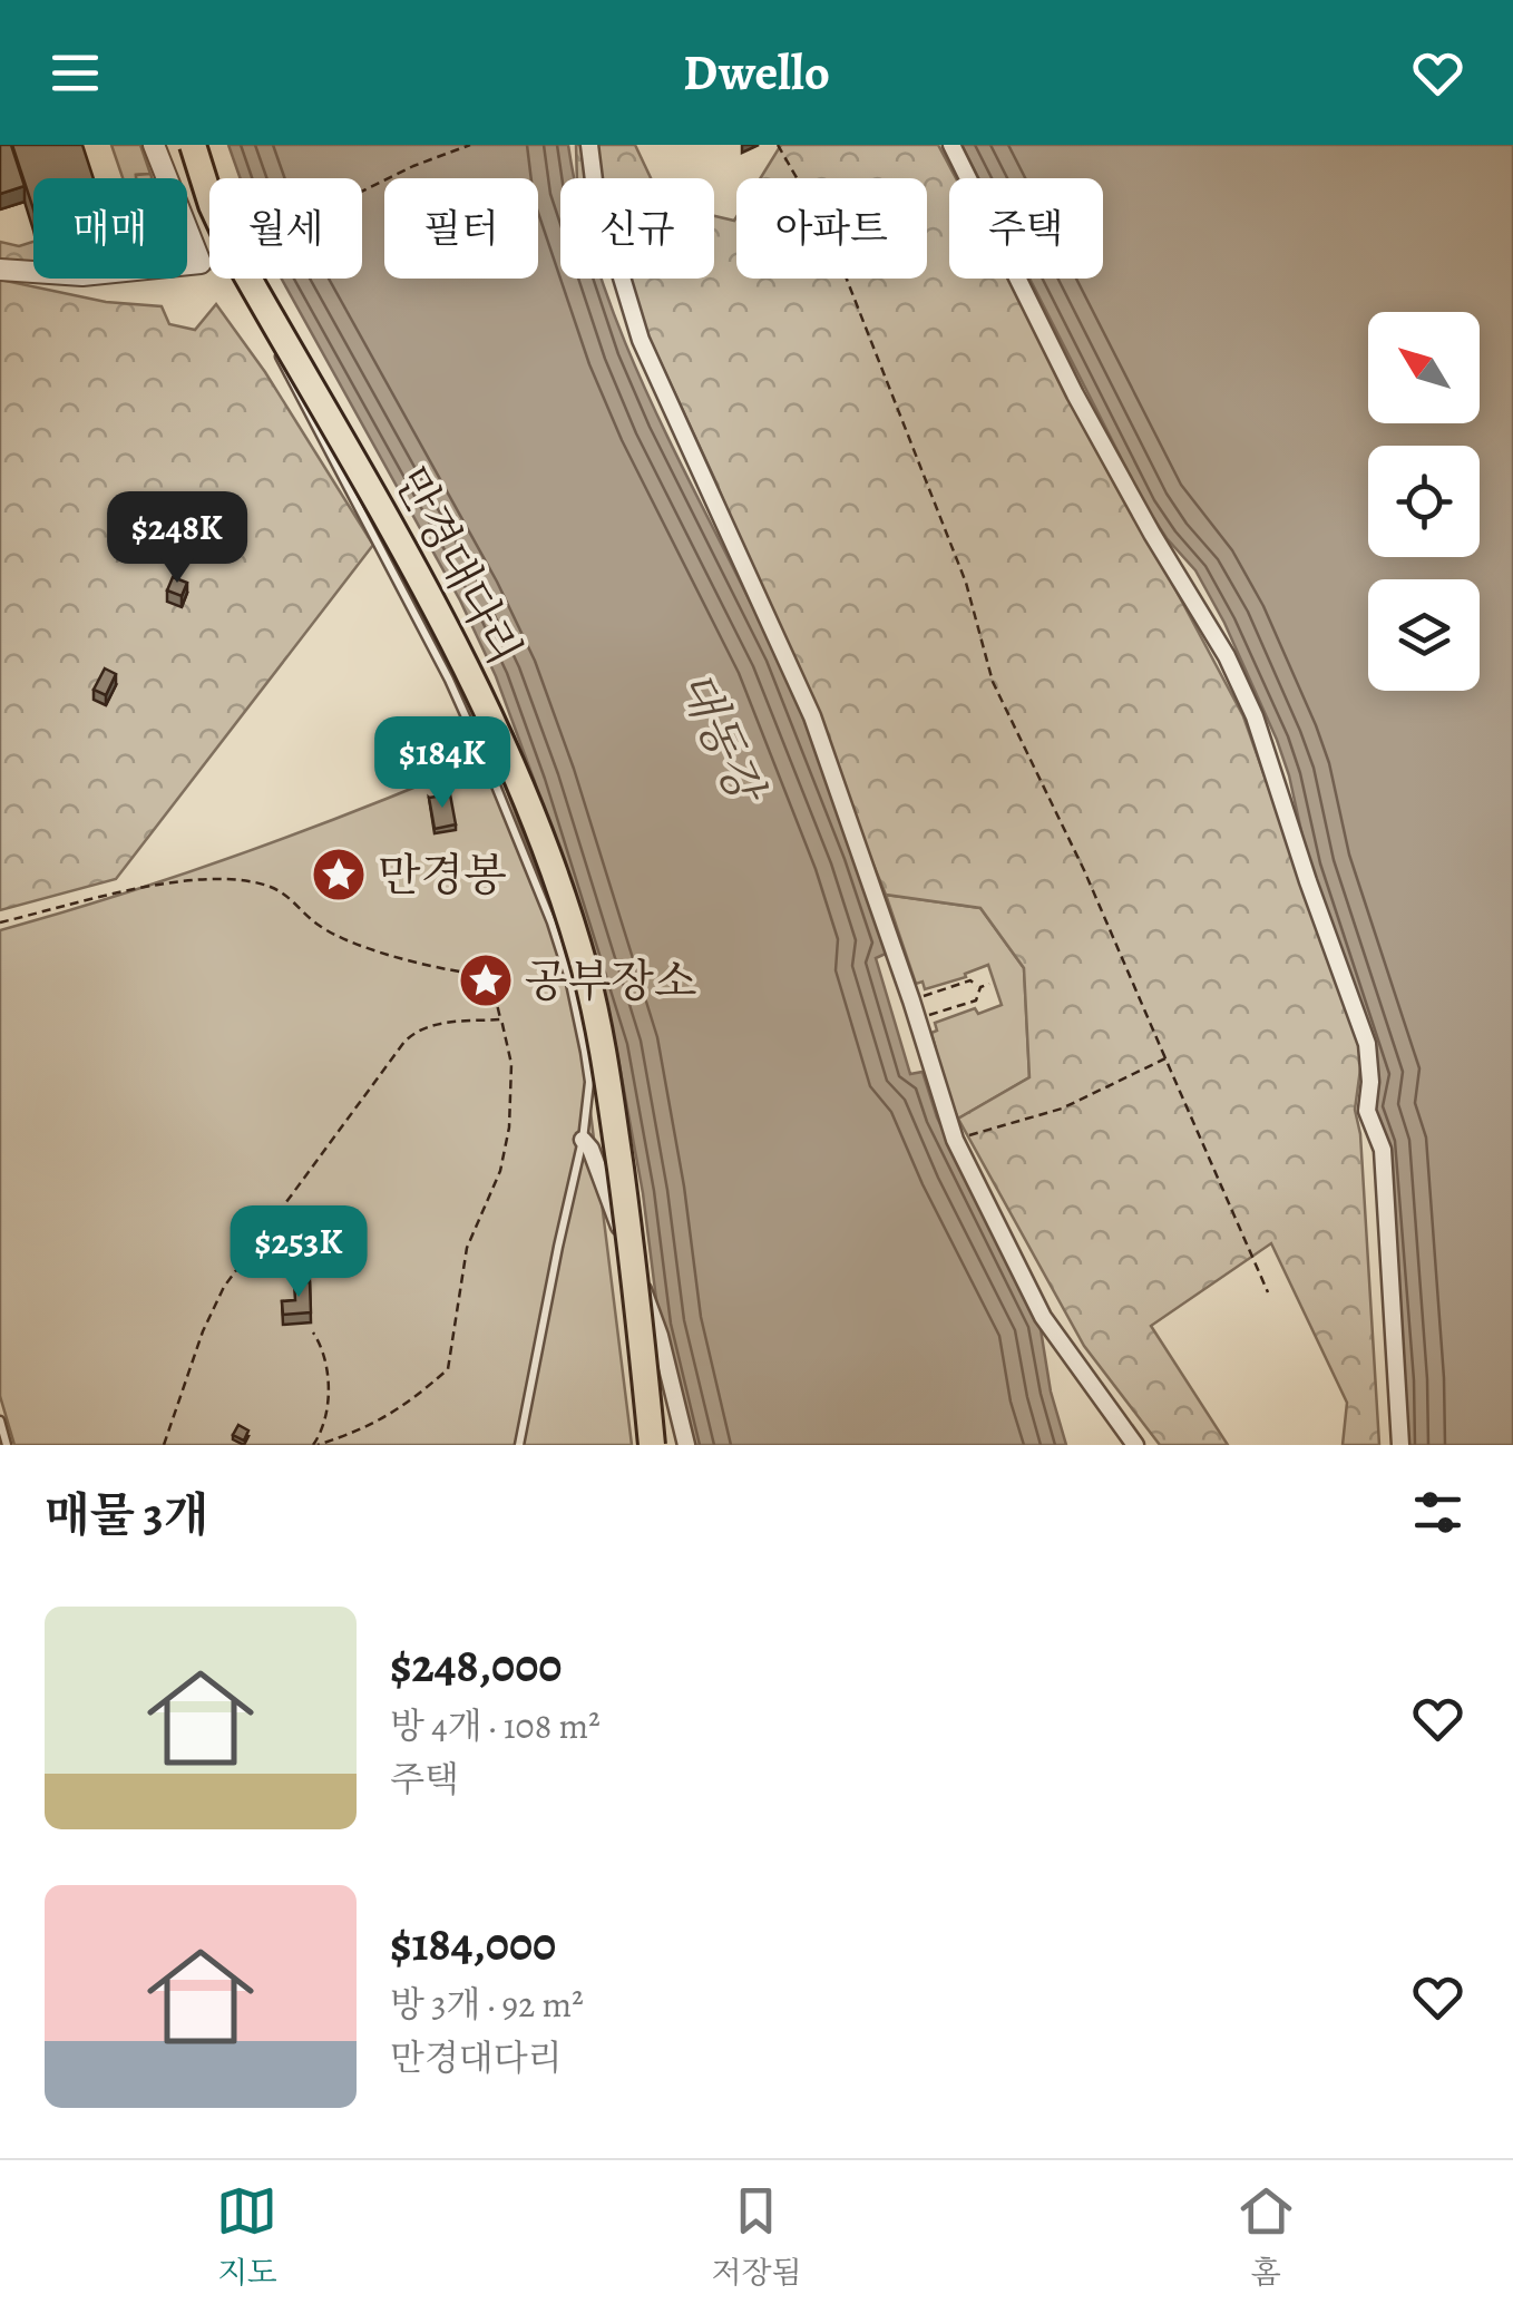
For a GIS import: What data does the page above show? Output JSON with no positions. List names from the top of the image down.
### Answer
{
  "streets": {
    "highway": ["만경대다리"]
  },
  "water": ["대동강"],
  "places": {
    "place": ["만경봉", "공부장소"]
  },
  "north": "top left",
  "page": {
    "header": "Dwello",
    "chip": [
      "매매",
      "월세",
      "필터",
      "신규",
      "아파트",
      "주택"
    ],
    "price": ["$248K", "$184K", "$253K"],
    "heading": "매물 3개",
    "list": [
      {
        "name": "$248,000",
        "note": "방 4개 · 108 m² · 주택"
      },
      {
        "name": "$184,000",
        "note": "방 3개 · 92 m² · 만경대다리"
      }
    ],
    "tabs": ["지도", "저장됨", "홈"]
  }
}
